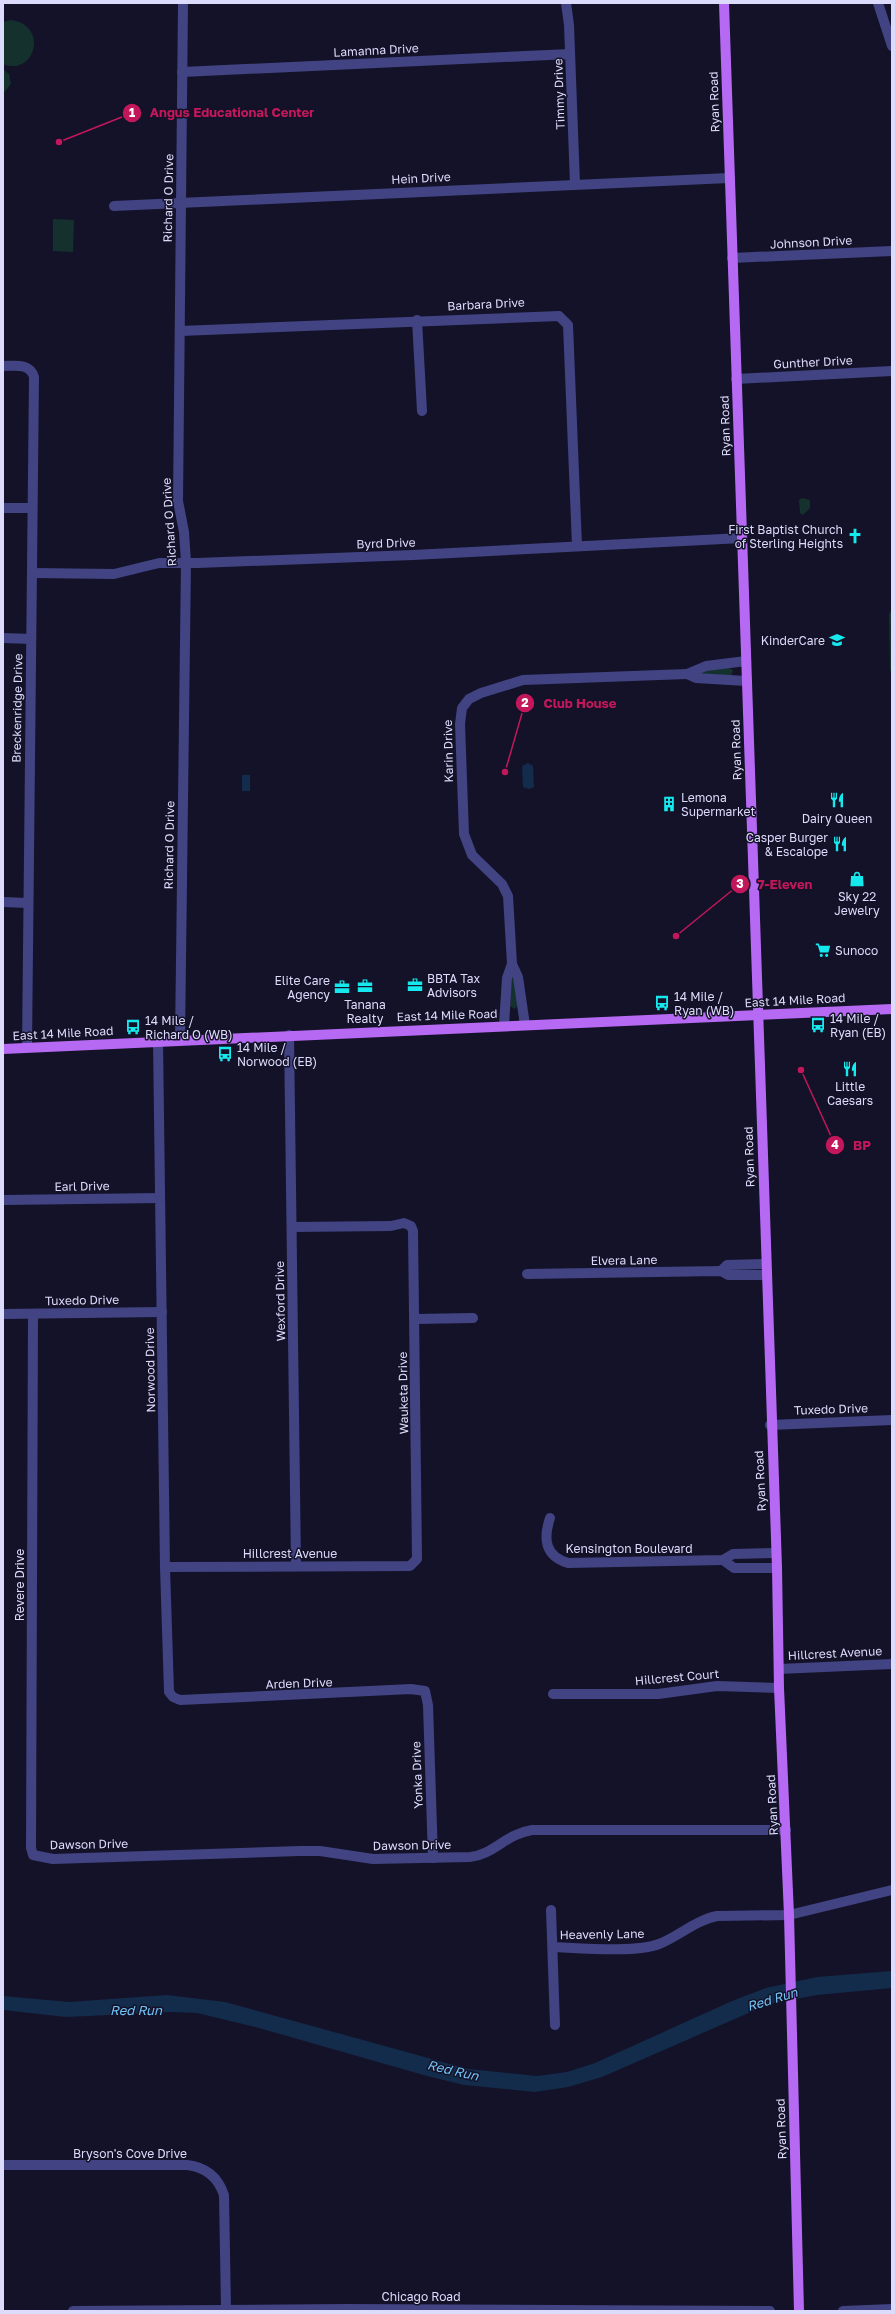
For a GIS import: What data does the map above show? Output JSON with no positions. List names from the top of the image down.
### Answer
{
  "streets": {
    "main road": ["Ryan Road", "East 14 Mile Road"],
    "street": [
      "Lamanna Drive",
      "Timmy Drive",
      "Hein Drive",
      "Richard O Drive",
      "Johnson Drive",
      "Barbara Drive",
      "Gunther Drive",
      "Byrd Drive",
      "Breckenridge Drive",
      "Karin Drive",
      "Earl Drive",
      "Elvera Lane",
      "Tuxedo Drive",
      "Wexford Drive",
      "Norwood Drive",
      "Wauketa Drive",
      "Kensington Boulevard",
      "Hillcrest Avenue",
      "Revere Drive",
      "Hillcrest Court",
      "Arden Drive",
      "Yonka Drive",
      "Dawson Drive",
      "Heavenly Lane",
      "Bryson's Cove Drive",
      "Chicago Road"
    ]
  },
  "crossings": [
    ["Lamanna Drive", "Timmy Drive"],
    ["Lamanna Drive", "Richard O Drive"],
    ["Timmy Drive", "Hein Drive"],
    ["Ryan Road", "Hein Drive"],
    ["Ryan Road", "Johnson Drive"],
    ["Ryan Road", "Gunther Drive"],
    ["Ryan Road", "Byrd Drive"],
    ["Ryan Road", "Karin Drive"],
    ["Ryan Road", "East 14 Mile Road"],
    ["Ryan Road", "Elvera Lane"],
    ["Ryan Road", "Tuxedo Drive"],
    ["Ryan Road", "Kensington Boulevard"],
    ["Ryan Road", "Hillcrest Avenue"],
    ["Ryan Road", "Hillcrest Court"],
    ["Ryan Road", "Dawson Drive"],
    ["Ryan Road", "Heavenly Lane"],
    ["Hein Drive", "Richard O Drive"],
    ["Richard O Drive", "Barbara Drive"],
    ["Richard O Drive", "Byrd Drive"],
    ["Richard O Drive", "East 14 Mile Road"],
    ["Barbara Drive", "Byrd Drive"],
    ["Byrd Drive", "Breckenridge Drive"],
    ["Breckenridge Drive", "East 14 Mile Road"],
    ["Karin Drive", "East 14 Mile Road"],
    ["East 14 Mile Road", "Wexford Drive"],
    ["East 14 Mile Road", "Norwood Drive"],
    ["Earl Drive", "Norwood Drive"],
    ["Tuxedo Drive", "Norwood Drive"],
    ["Tuxedo Drive", "Revere Drive"],
    ["Wexford Drive", "Wauketa Drive"],
    ["Wexford Drive", "Hillcrest Avenue"],
    ["Norwood Drive", "Hillcrest Avenue"],
    ["Norwood Drive", "Arden Drive"],
    ["Wauketa Drive", "Hillcrest Avenue"],
    ["Revere Drive", "Dawson Drive"],
    ["Arden Drive", "Yonka Drive"],
    ["Yonka Drive", "Dawson Drive"],
    ["Bryson's Cove Drive", "Chicago Road"]
  ],
  "water": ["Red Run"],
  "places": {
    "other": [
      "Angus Educational Center",
      "Club House",
      "7-Eleven",
      "BP"
    ],
    "church": ["First Baptist Church of Sterling Heights"],
    "school or university": ["KinderCare"],
    "restaurant": ["Dairy Queen", "Casper Burger & Escalope", "Little Caesars"],
    "building": ["Lemona Supermarket"],
    "shop": ["Sky 22 Jewelry"],
    "supermarket": ["Sunoco"],
    "office": ["BBTA Tax Advisors", "Tanana Realty", "Elite Care Agency"],
    "bus stop": [
      "14 Mile / Ryan (WB)",
      "14 Mile / Ryan (EB)",
      "14 Mile / Richard O (WB)",
      "14 Mile / Norwood (EB)"
    ]
  }
}
